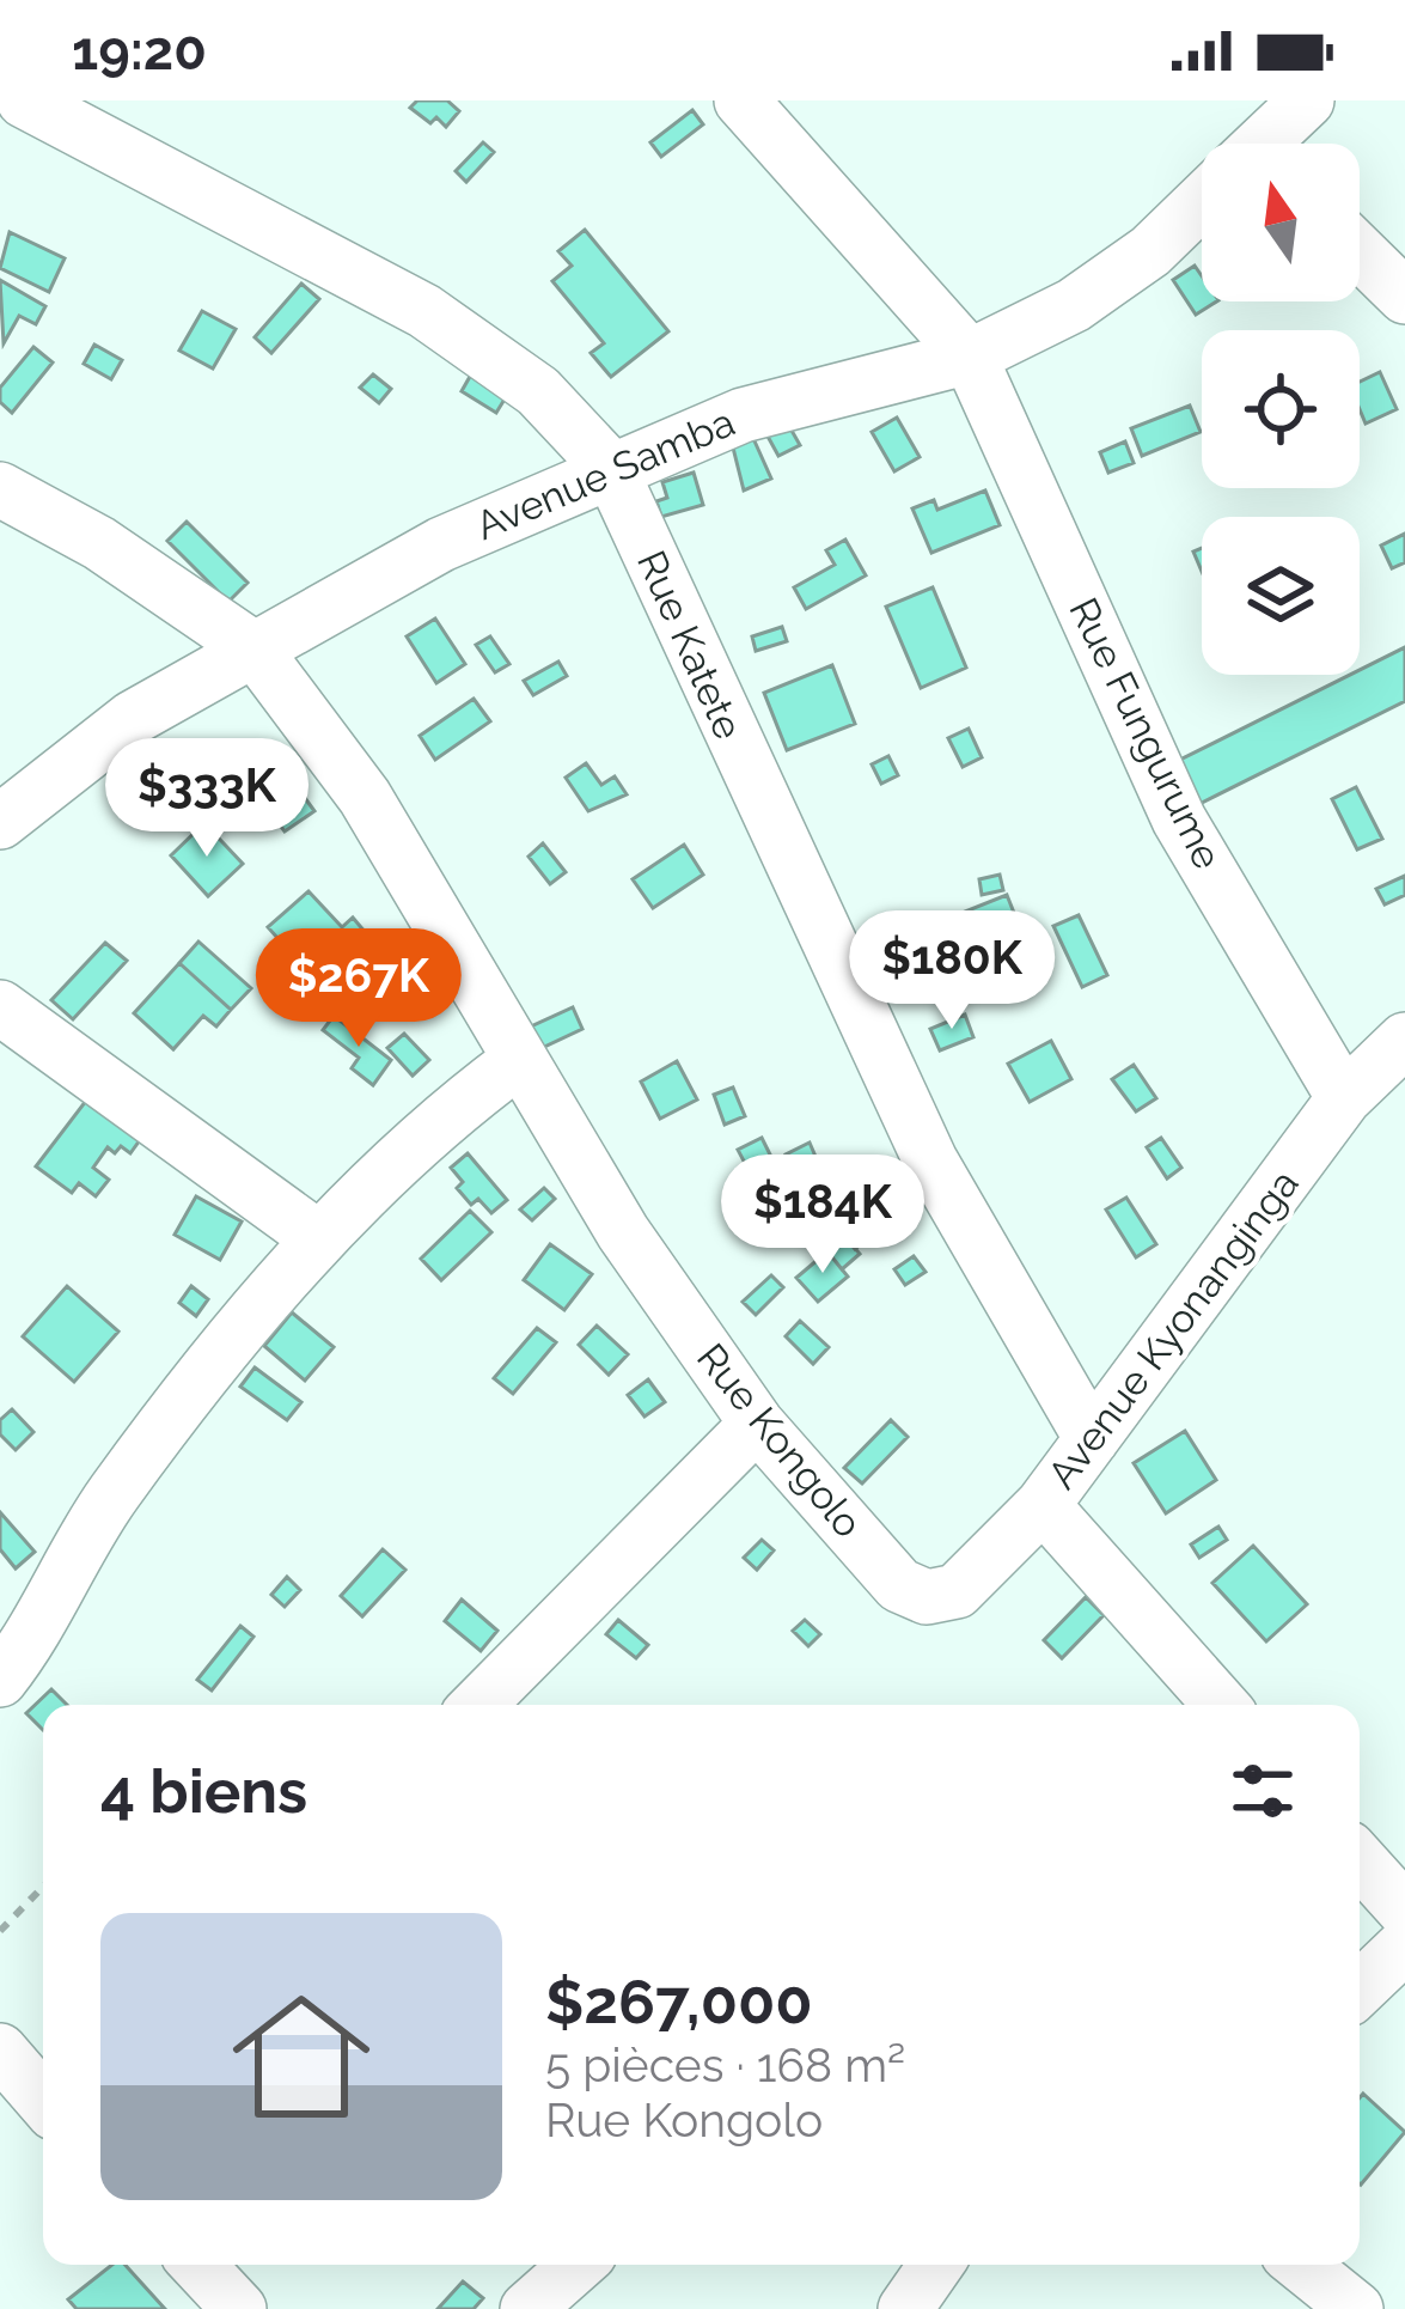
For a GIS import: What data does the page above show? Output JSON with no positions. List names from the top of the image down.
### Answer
{
  "streets": {
    "street": [
      "Avenue Samba",
      "Rue Katete",
      "Rue Fungurume",
      "Avenue Kyonanginga",
      "Rue Kongolo"
    ]
  },
  "crossings": [
    ["Avenue Samba", "Rue Katete"],
    ["Avenue Samba", "Rue Fungurume"],
    ["Avenue Samba", "Rue Kongolo"],
    ["Rue Katete", "Avenue Kyonanginga"],
    ["Rue Fungurume", "Avenue Kyonanginga"],
    ["Avenue Kyonanginga", "Rue Kongolo"]
  ],
  "north": "top",
  "page": {
    "status": "19:20",
    "price": [
      "$333K",
      "$180K",
      "$267K",
      "$184K"
    ],
    "heading": "4 biens",
    "list": [
      {
        "name": "$267,000",
        "note": "5 pièces · 168 m² · Rue Kongolo"
      }
    ]
  }
}
